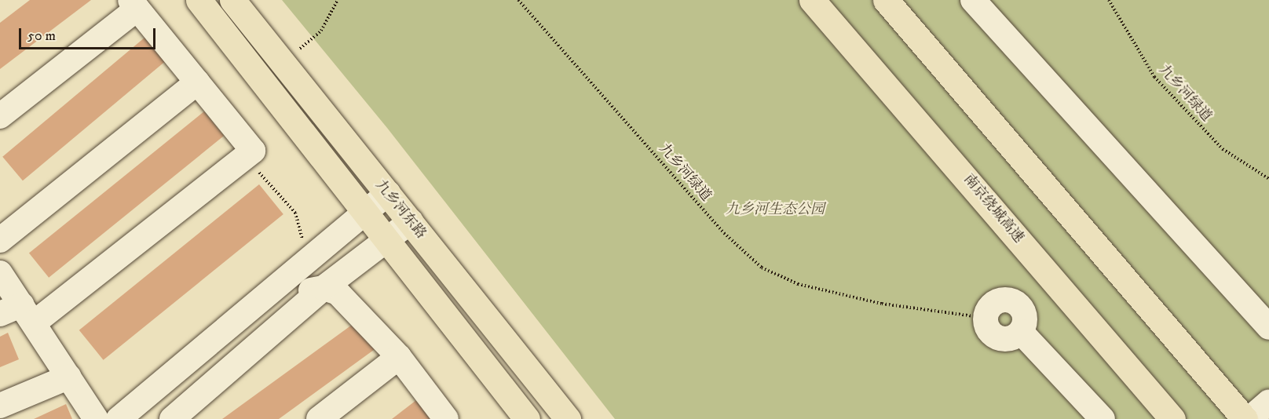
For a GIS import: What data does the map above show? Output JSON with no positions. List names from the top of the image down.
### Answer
{
  "streets": {
    "main road": ["南京绕城高速", "九乡河东路"],
    "path": ["九乡河绿道"]
  },
  "parks": ["九乡河生态公园"],
  "scale_bar": "50 m"
}
